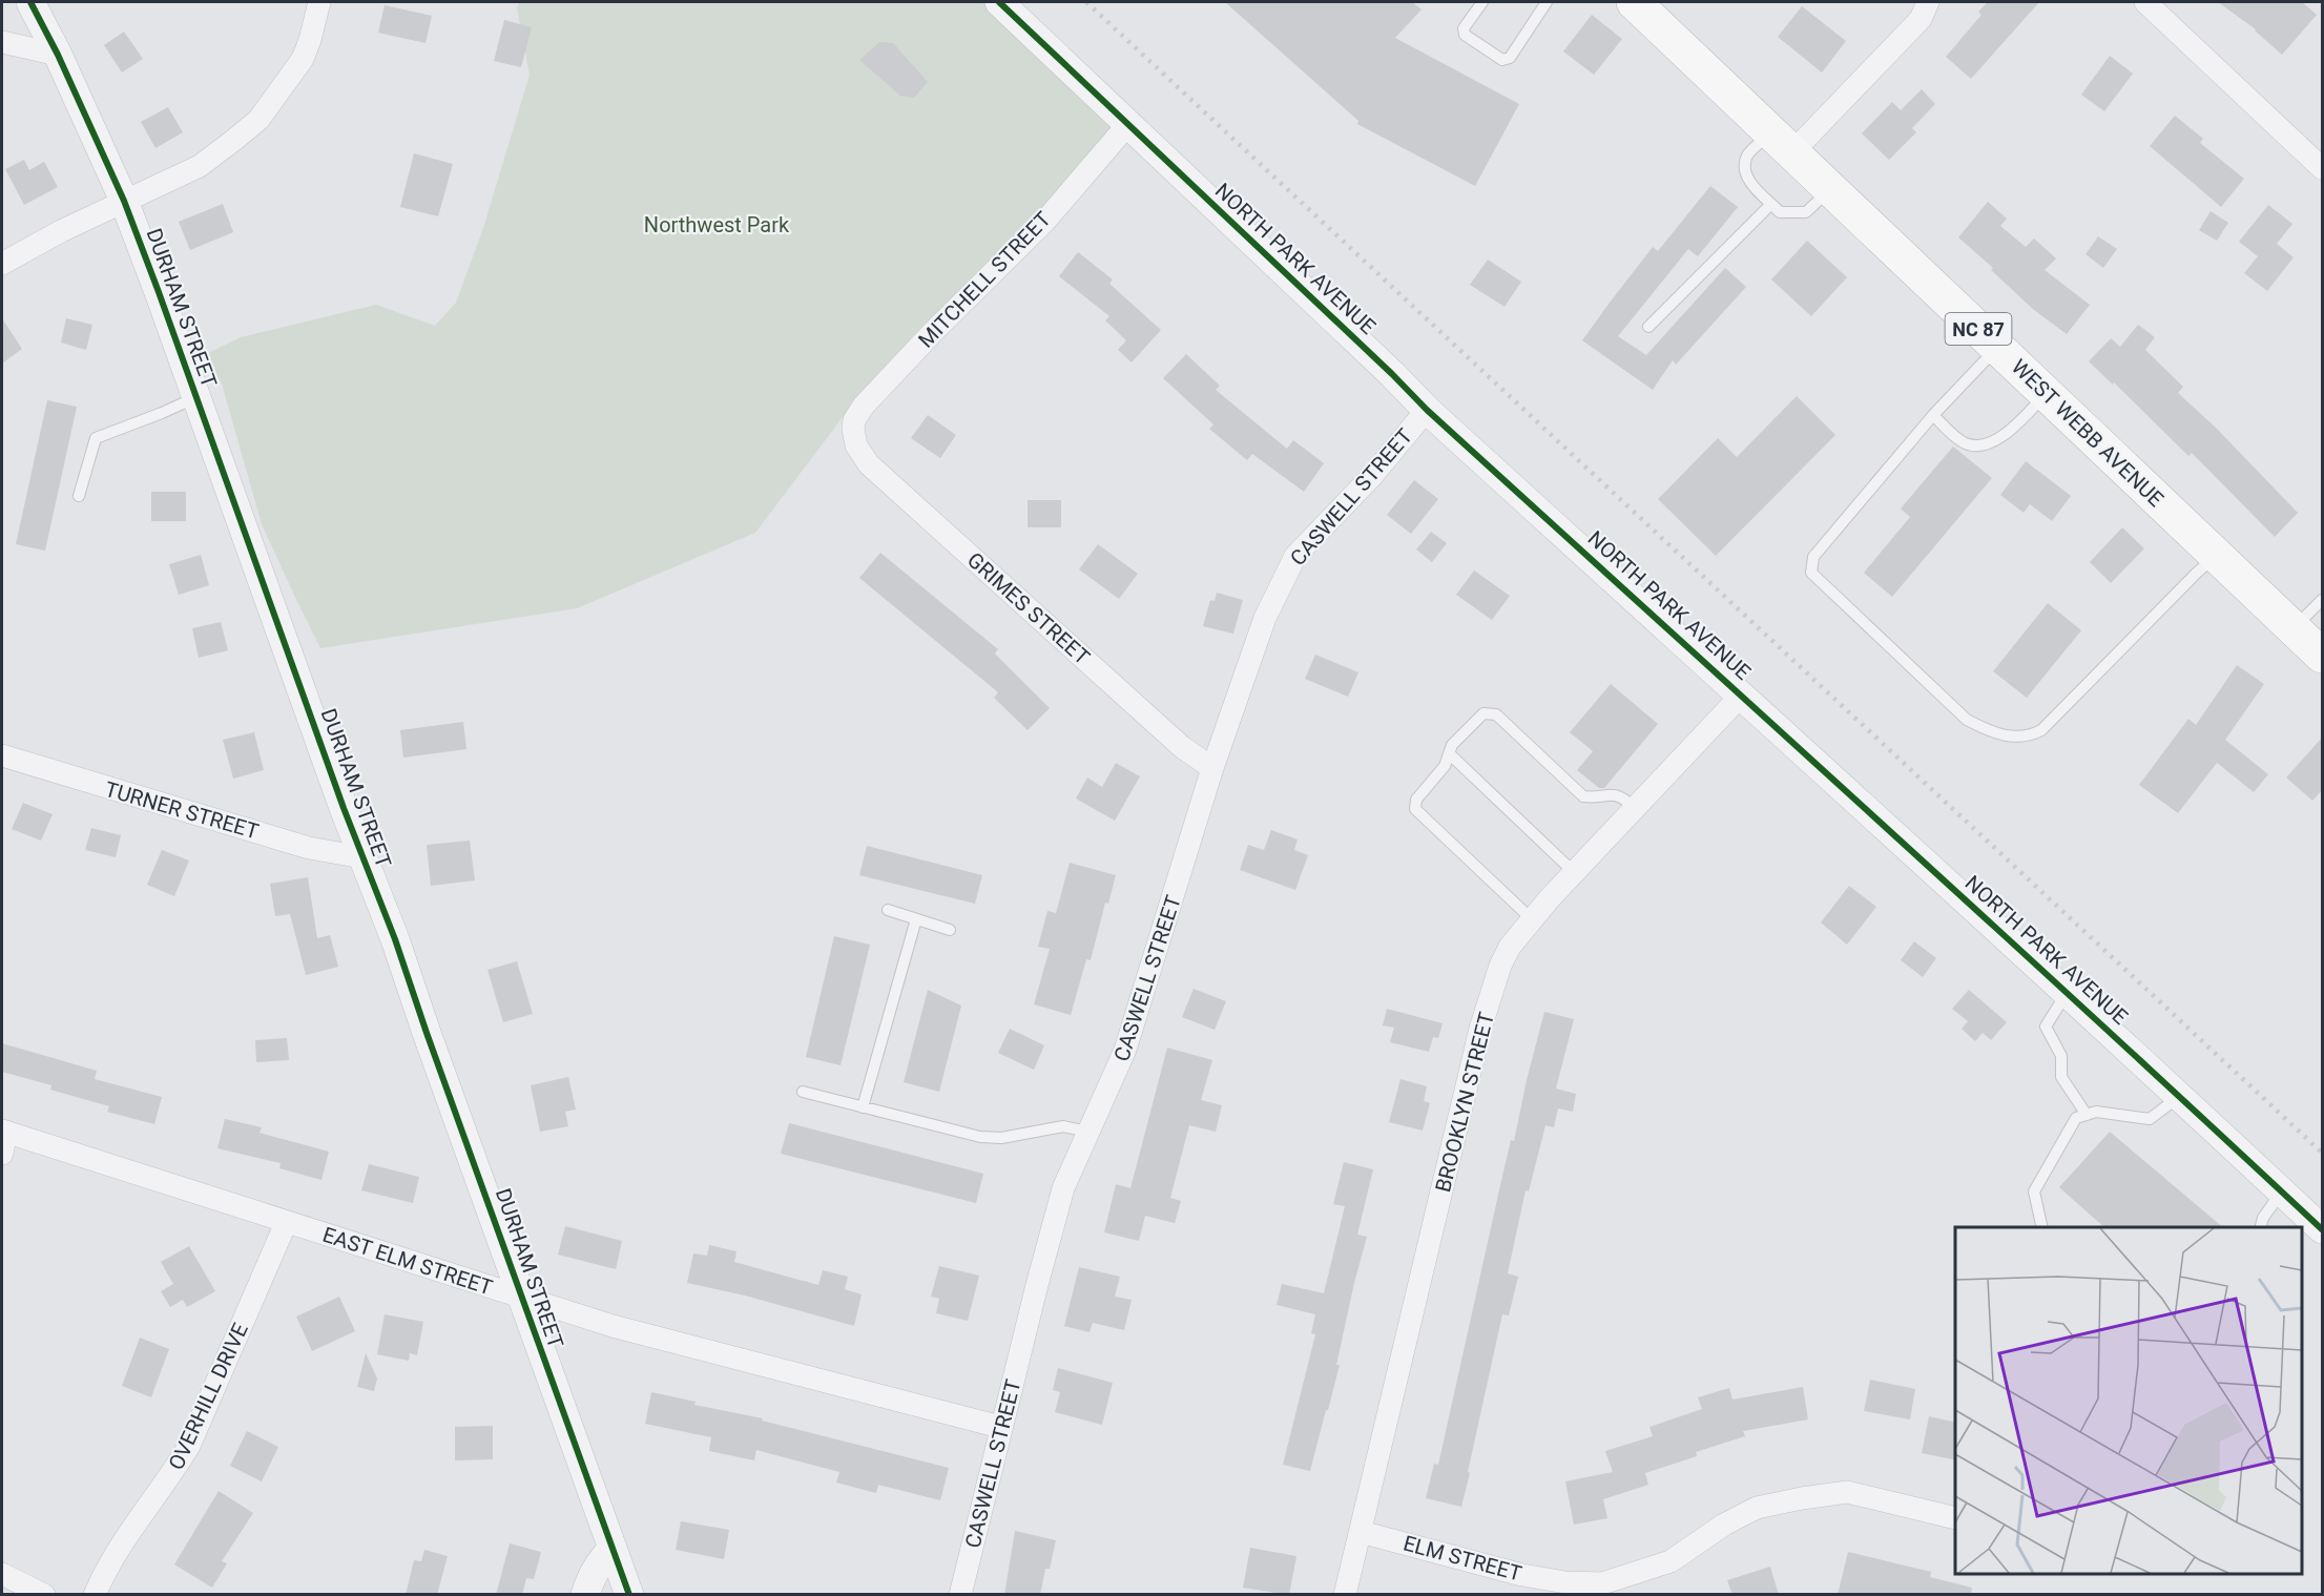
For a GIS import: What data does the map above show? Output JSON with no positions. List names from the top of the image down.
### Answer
{
  "streets": {
    "highway": ["NC 87", "WEST WEBB AVENUE"],
    "street": [
      "NORTH PARK AVENUE",
      "MITCHELL STREET",
      "DURHAM STREET",
      "CASWELL STREET",
      "GRIMES STREET",
      "TURNER STREET",
      "BROOKLYN STREET",
      "EAST ELM STREET",
      "OVERHILL DRIVE",
      "ELM STREET"
    ]
  },
  "crossings": [
    ["NORTH PARK AVENUE", "MITCHELL STREET"],
    ["NORTH PARK AVENUE", "CASWELL STREET"],
    ["NORTH PARK AVENUE", "BROOKLYN STREET"],
    ["MITCHELL STREET", "GRIMES STREET"],
    ["DURHAM STREET", "TURNER STREET"],
    ["DURHAM STREET", "EAST ELM STREET"],
    ["CASWELL STREET", "GRIMES STREET"],
    ["CASWELL STREET", "EAST ELM STREET"],
    ["BROOKLYN STREET", "ELM STREET"],
    ["EAST ELM STREET", "OVERHILL DRIVE"]
  ],
  "parks": ["Northwest Park"]
}
